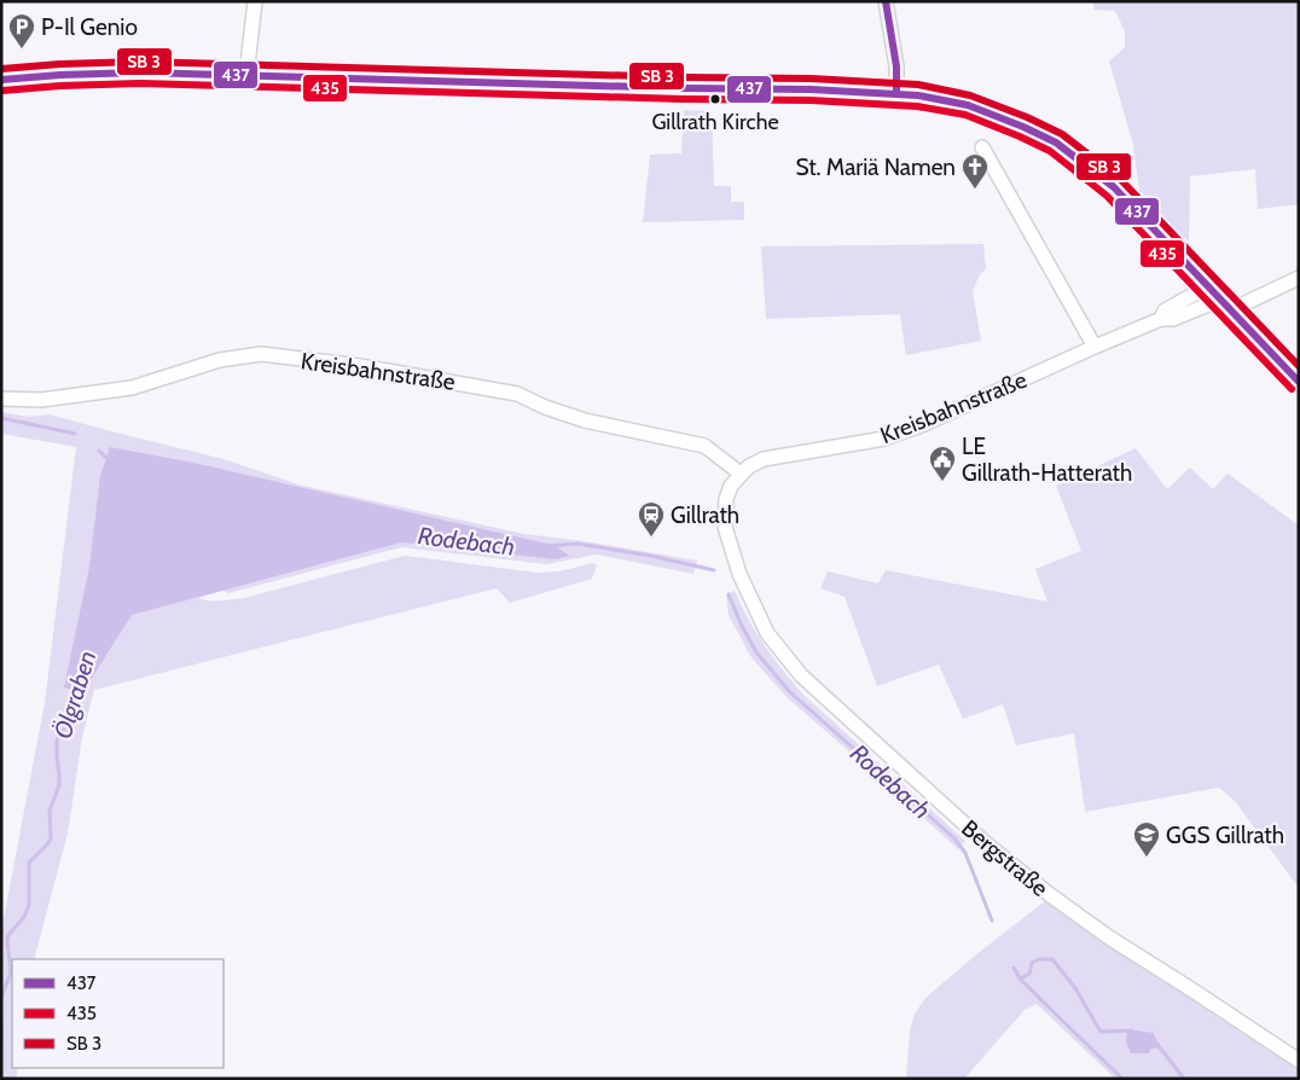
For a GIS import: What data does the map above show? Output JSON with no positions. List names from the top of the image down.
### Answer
{
  "streets": {
    "street": ["Kreisbahnstraße", "Bergstraße"]
  },
  "crossings": [
    ["Kreisbahnstraße", "Bergstraße"]
  ],
  "water": ["Rodebach", "Ölgraben"],
  "places": {
    "parking": ["P-Il Genio"],
    "other": ["Gillrath Kirche"],
    "church": ["St. Mariä Namen"],
    "public building": ["LE Gillrath-Hatterath"],
    "station": ["Gillrath"],
    "school or university": ["GGS Gillrath"]
  },
  "lines": ["transit line 437", "transit line 435"],
  "legend": ["437", "435", "SB 3"]
}
